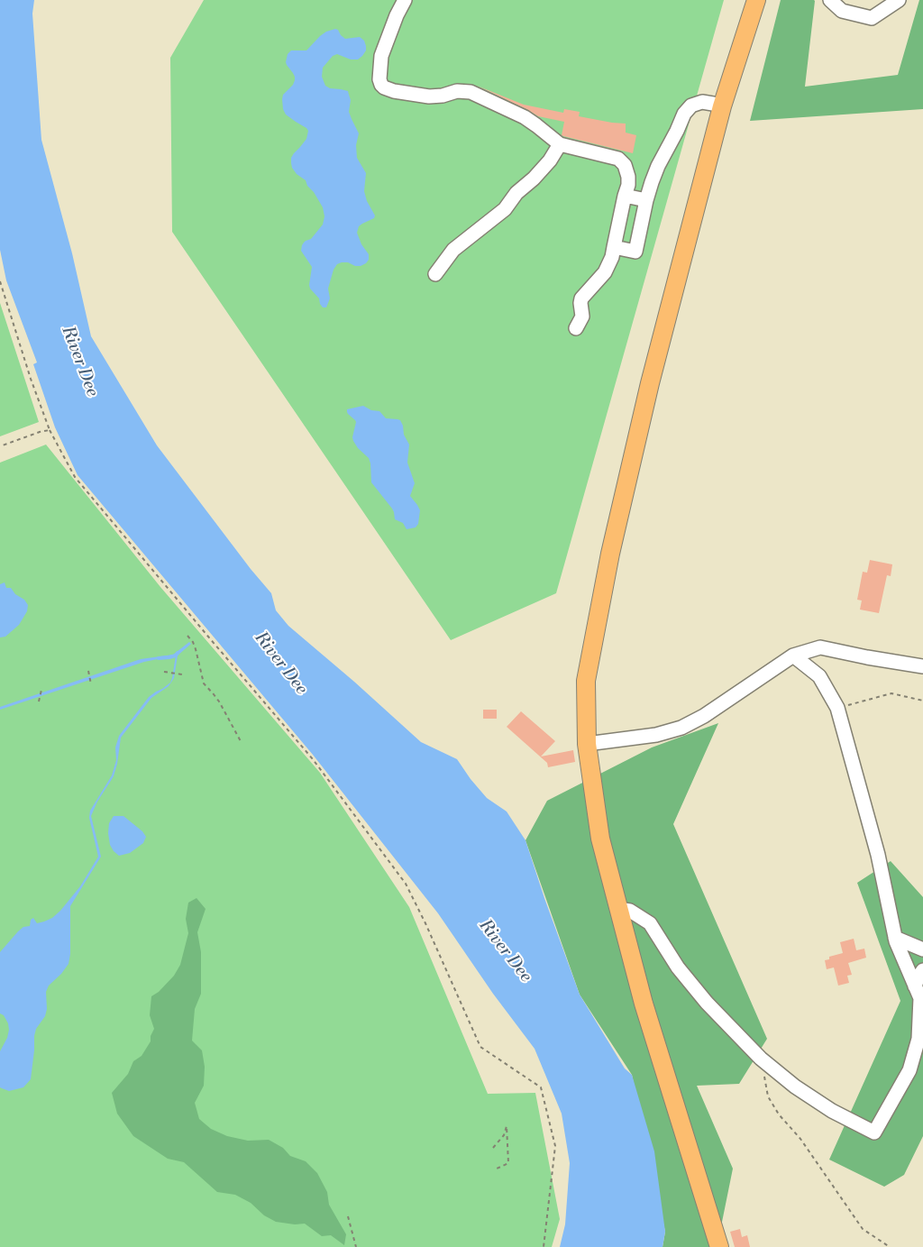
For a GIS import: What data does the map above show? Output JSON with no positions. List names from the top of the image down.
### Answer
{
  "water": ["River Dee"]
}
